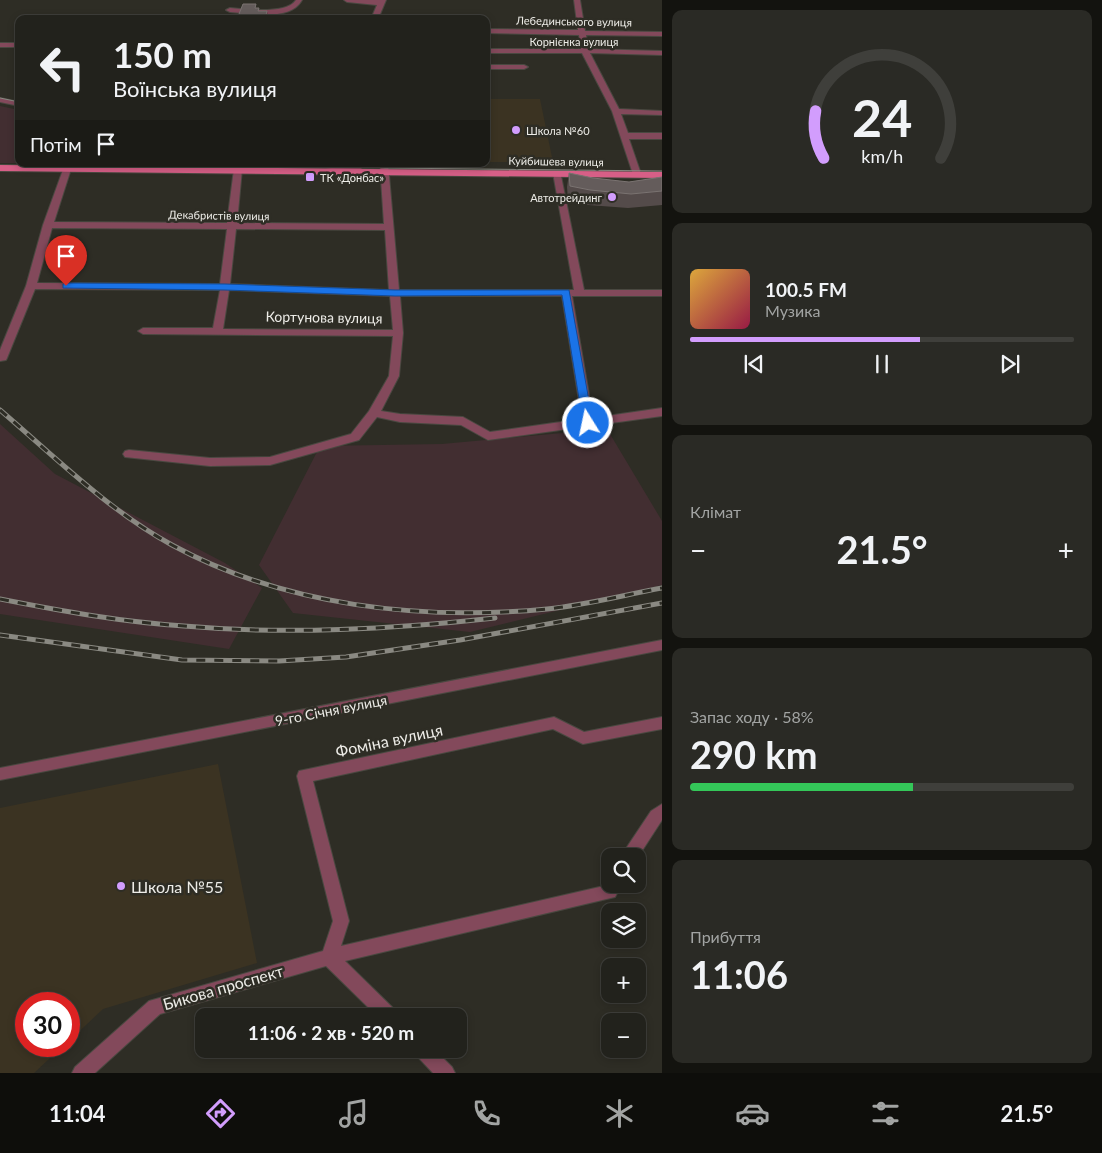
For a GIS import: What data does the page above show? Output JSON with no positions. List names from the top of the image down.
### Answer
{
  "streets": {
    "main road": ["Куйбишева вулиця"],
    "street": [
      "Лебединського вулиця",
      "Корнієнка вулиця",
      "Декабристів вулиця",
      "Кортунова вулиця",
      "9-го Січня вулиця",
      "Фоміна вулиця",
      "Бикова проспект"
    ]
  },
  "crossings": [
    ["Фоміна вулиця", "Бикова проспект"]
  ],
  "places": {
    "other": ["Школа №60", "Автотрейдинг", "Школа №55"],
    "transit": ["ТК «Донбас»"]
  },
  "page": {
    "turn": ["150 m", "Воїнська вулиця"],
    "then": "Потім",
    "song": ["100.5 FM", "Музика"],
    "tile": [
      "Клімат",
      ["Запас ходу · 58%", "290 km"],
      ["Прибуття", "11:06"]
    ],
    "heat": ["−", "21.5°", "+"],
    "map_buttons": ["+", "−"],
    "limit": "30",
    "trip": "11:06 · 2 хв · 520 m",
    "tabs": ["11:04", "21.5°"],
    "gauge": ["24", "km/h"]
  }
}
